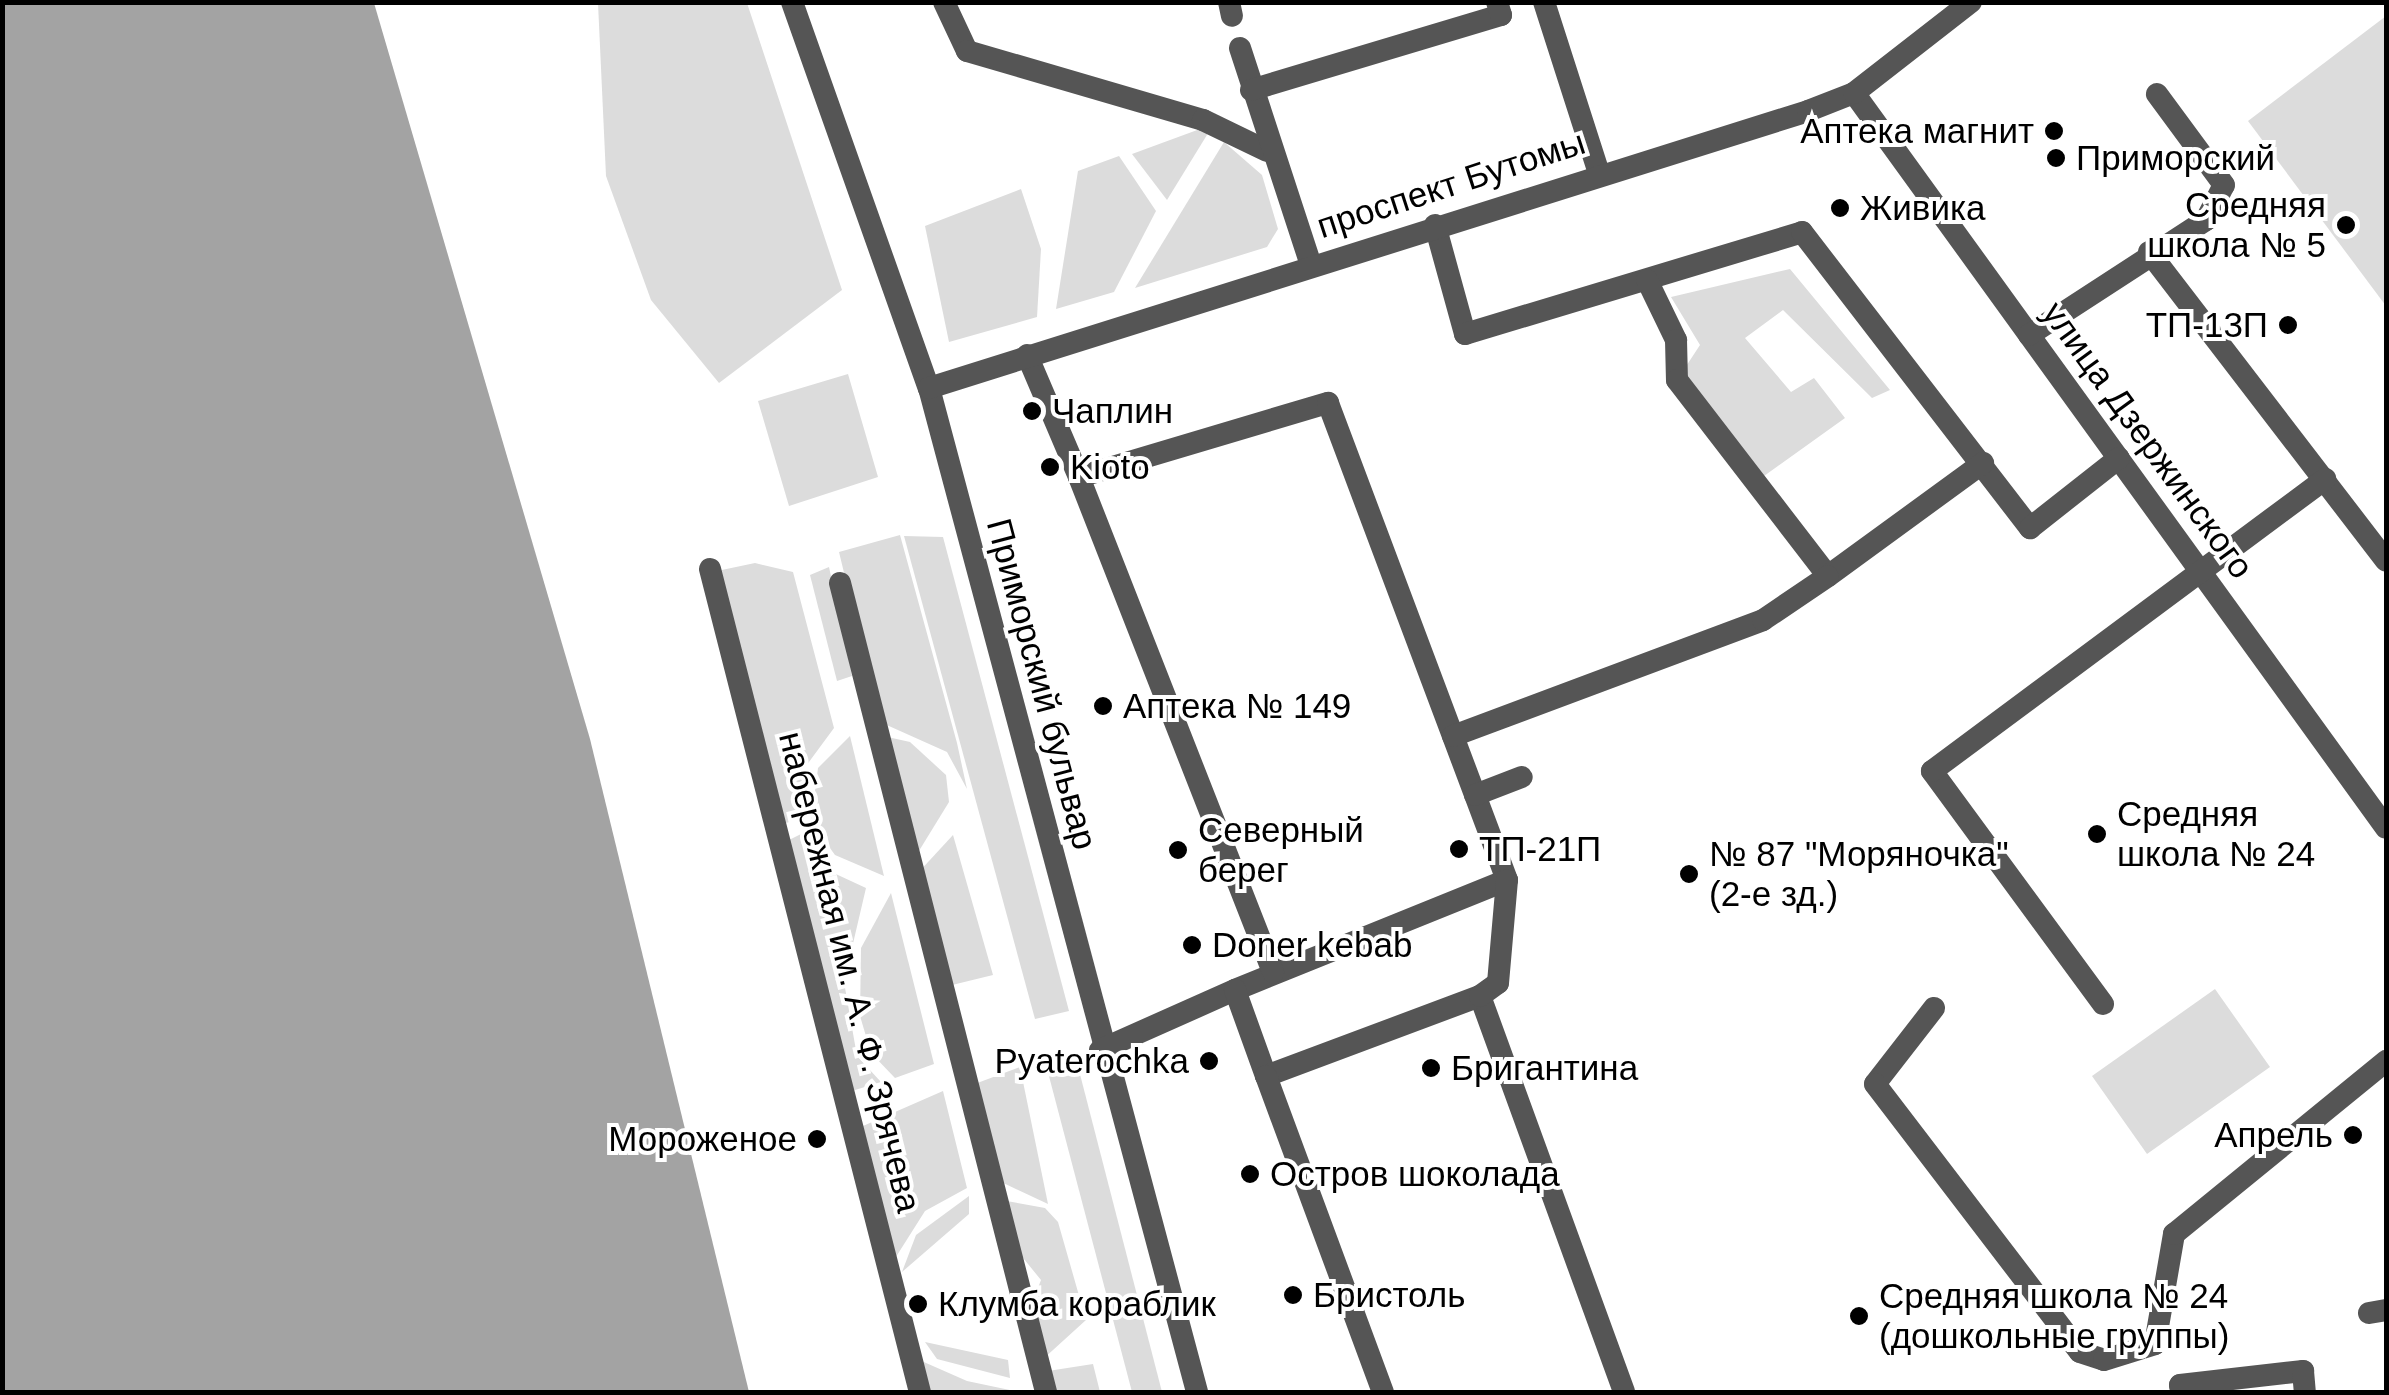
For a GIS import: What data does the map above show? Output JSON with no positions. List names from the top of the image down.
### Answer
{
  "streets": {
    "street": [
      "проспект Бутомы",
      "улица Дзержинского",
      "Приморский бульвар",
      "набережная им. А. Ф. Зрячева"
    ]
  },
  "crossings": [
    ["проспект Бутомы", "улица Дзержинского"],
    ["проспект Бутомы", "Приморский бульвар"]
  ],
  "places": [
    "Аптека магнит",
    "Приморский",
    "Живика",
    "Средняя школа № 5",
    "ТП-13П",
    "Чаплин",
    "Kioto",
    "Аптека № 149",
    "Средняя школа № 24",
    "ТП-21П",
    "Северный берег",
    "№ 87 \"Моряночка\" (2-е зд.)",
    "Doner kebab",
    "Pyaterochka",
    "Бригантина",
    "Апрель",
    "Мороженое",
    "Остров шоколада",
    "Бристоль",
    "Клумба кораблик",
    "Средняя школа № 24 (дошкольные группы)"
  ]
}
